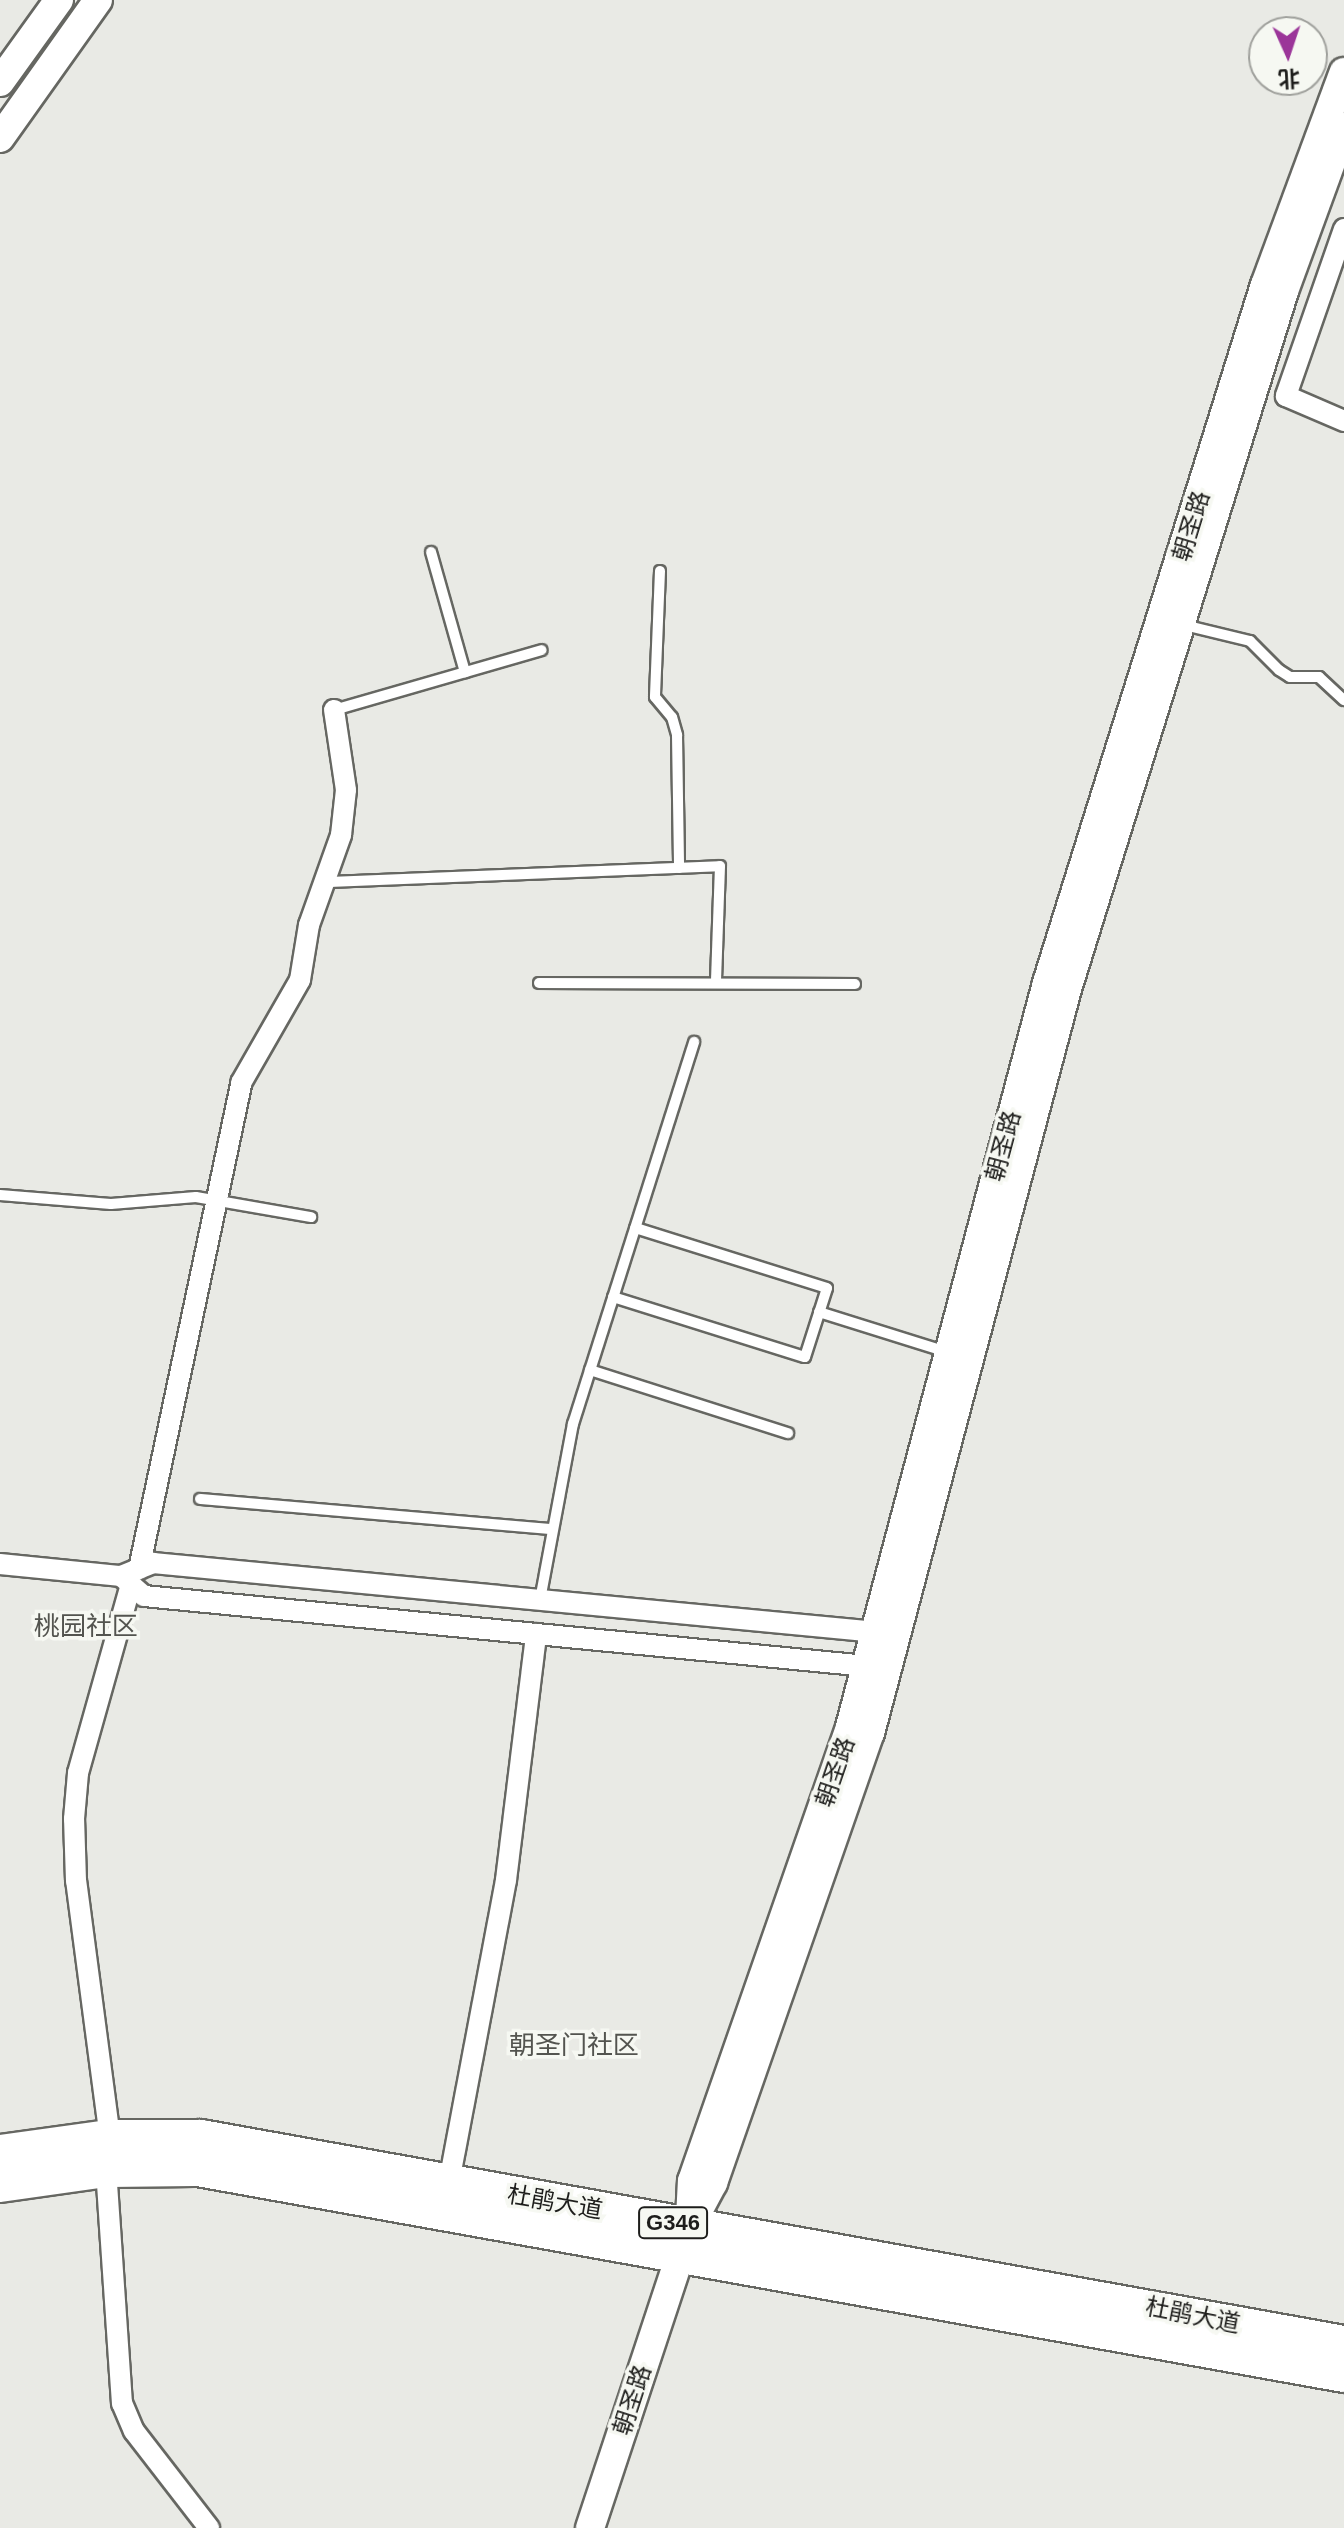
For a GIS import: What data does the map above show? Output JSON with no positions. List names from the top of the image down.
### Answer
{
  "streets": {
    "highway": ["杜鹃大道", "G346"],
    "main road": ["朝圣路"]
  },
  "crossings": [
    ["朝圣路", "杜鹃大道"]
  ],
  "districts": ["桃园社区", "朝圣门社区"],
  "north": "bottom"
}
